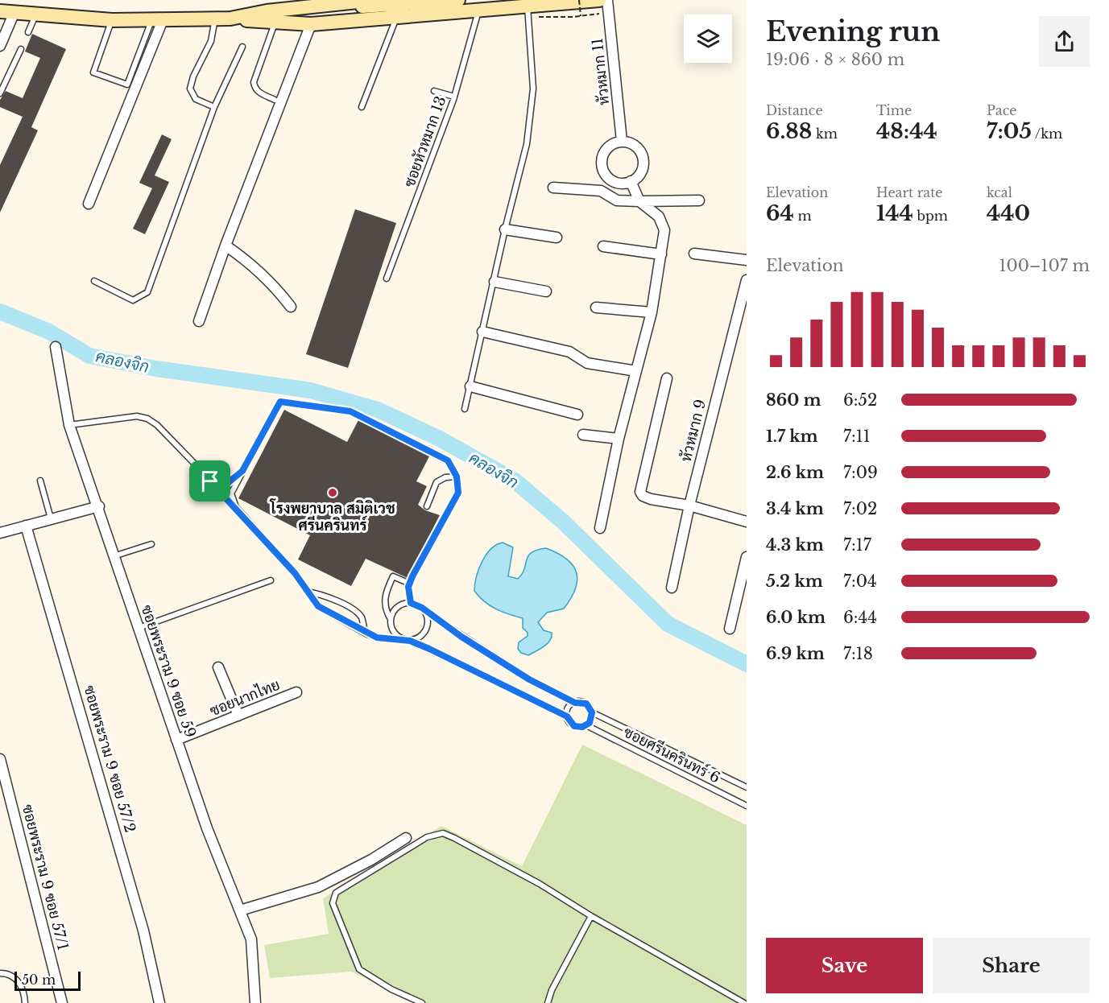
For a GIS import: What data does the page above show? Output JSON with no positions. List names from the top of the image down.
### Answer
{
  "streets": {
    "street": [
      "หัวหมาก 11",
      "หัวหมาก 9",
      "ซอยพระราม 9 ซอย 59",
      "ซอยนากไทย",
      "ซอยพระราม 9 ซอย 57/2",
      "ซอยพระราม 9 ซอย 57/1"
    ],
    "lane": ["ซอยหัวหมาก 13", "ซอยศรีนครินทร์ 6"]
  },
  "crossings": [
    ["ซอยพระราม 9 ซอย 59", "ซอยนากไทย"]
  ],
  "water": ["คลองจิก"],
  "places": ["โรงพยาบาล สมิติเวช ศรีนครินทร์"],
  "scale_bar": "50 m",
  "page": {
    "heading": ["Evening run", "19:06 · 8 × 860 m"],
    "stats": [
      ["Distance", "6.88 km"],
      ["Time", "48:44"],
      ["Pace", "7:05 /km"],
      ["Elevation", "64 m"],
      ["Heart rate", "144 bpm"],
      ["kcal", "440"]
    ],
    "chart": ["Elevation", "100–107 m"],
    "list": [
      {
        "name": "860 m",
        "note": "6:52"
      },
      {
        "name": "1.7 km",
        "note": "7:11"
      },
      {
        "name": "2.6 km",
        "note": "7:09"
      },
      {
        "name": "3.4 km",
        "note": "7:02"
      },
      {
        "name": "4.3 km",
        "note": "7:17"
      },
      {
        "name": "5.2 km",
        "note": "7:04"
      },
      {
        "name": "6.0 km",
        "note": "6:44"
      },
      {
        "name": "6.9 km",
        "note": "7:18"
      }
    ],
    "buttons": ["Save", "Share"],
    "scale": "50 m"
  }
}
